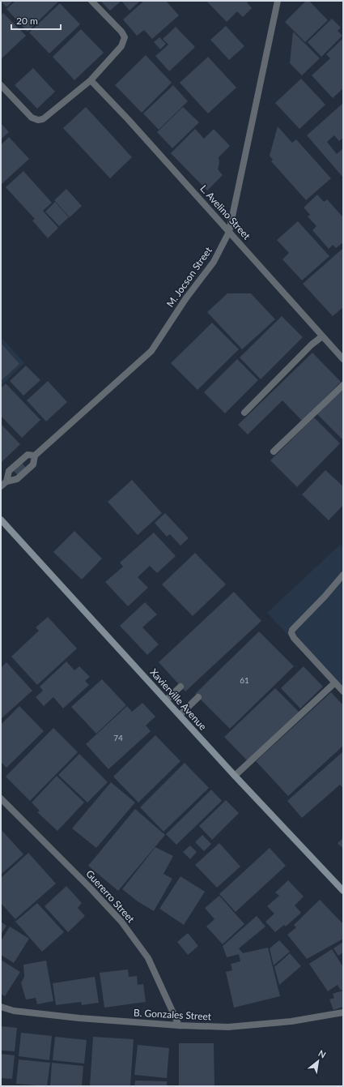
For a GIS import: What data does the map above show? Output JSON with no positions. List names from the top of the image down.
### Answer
{
  "streets": {
    "main road": ["Xavierville Avenue"],
    "street": [
      "L. Avelino Street",
      "M. Jocson Street",
      "Guererro Street",
      "B. Gonzales Street"
    ]
  },
  "crossings": [
    ["L. Avelino Street", "M. Jocson Street"],
    ["Guererro Street", "B. Gonzales Street"]
  ],
  "house_numbers": ["61", "74"],
  "scale_bar": "20 m",
  "north": "top right"
}
